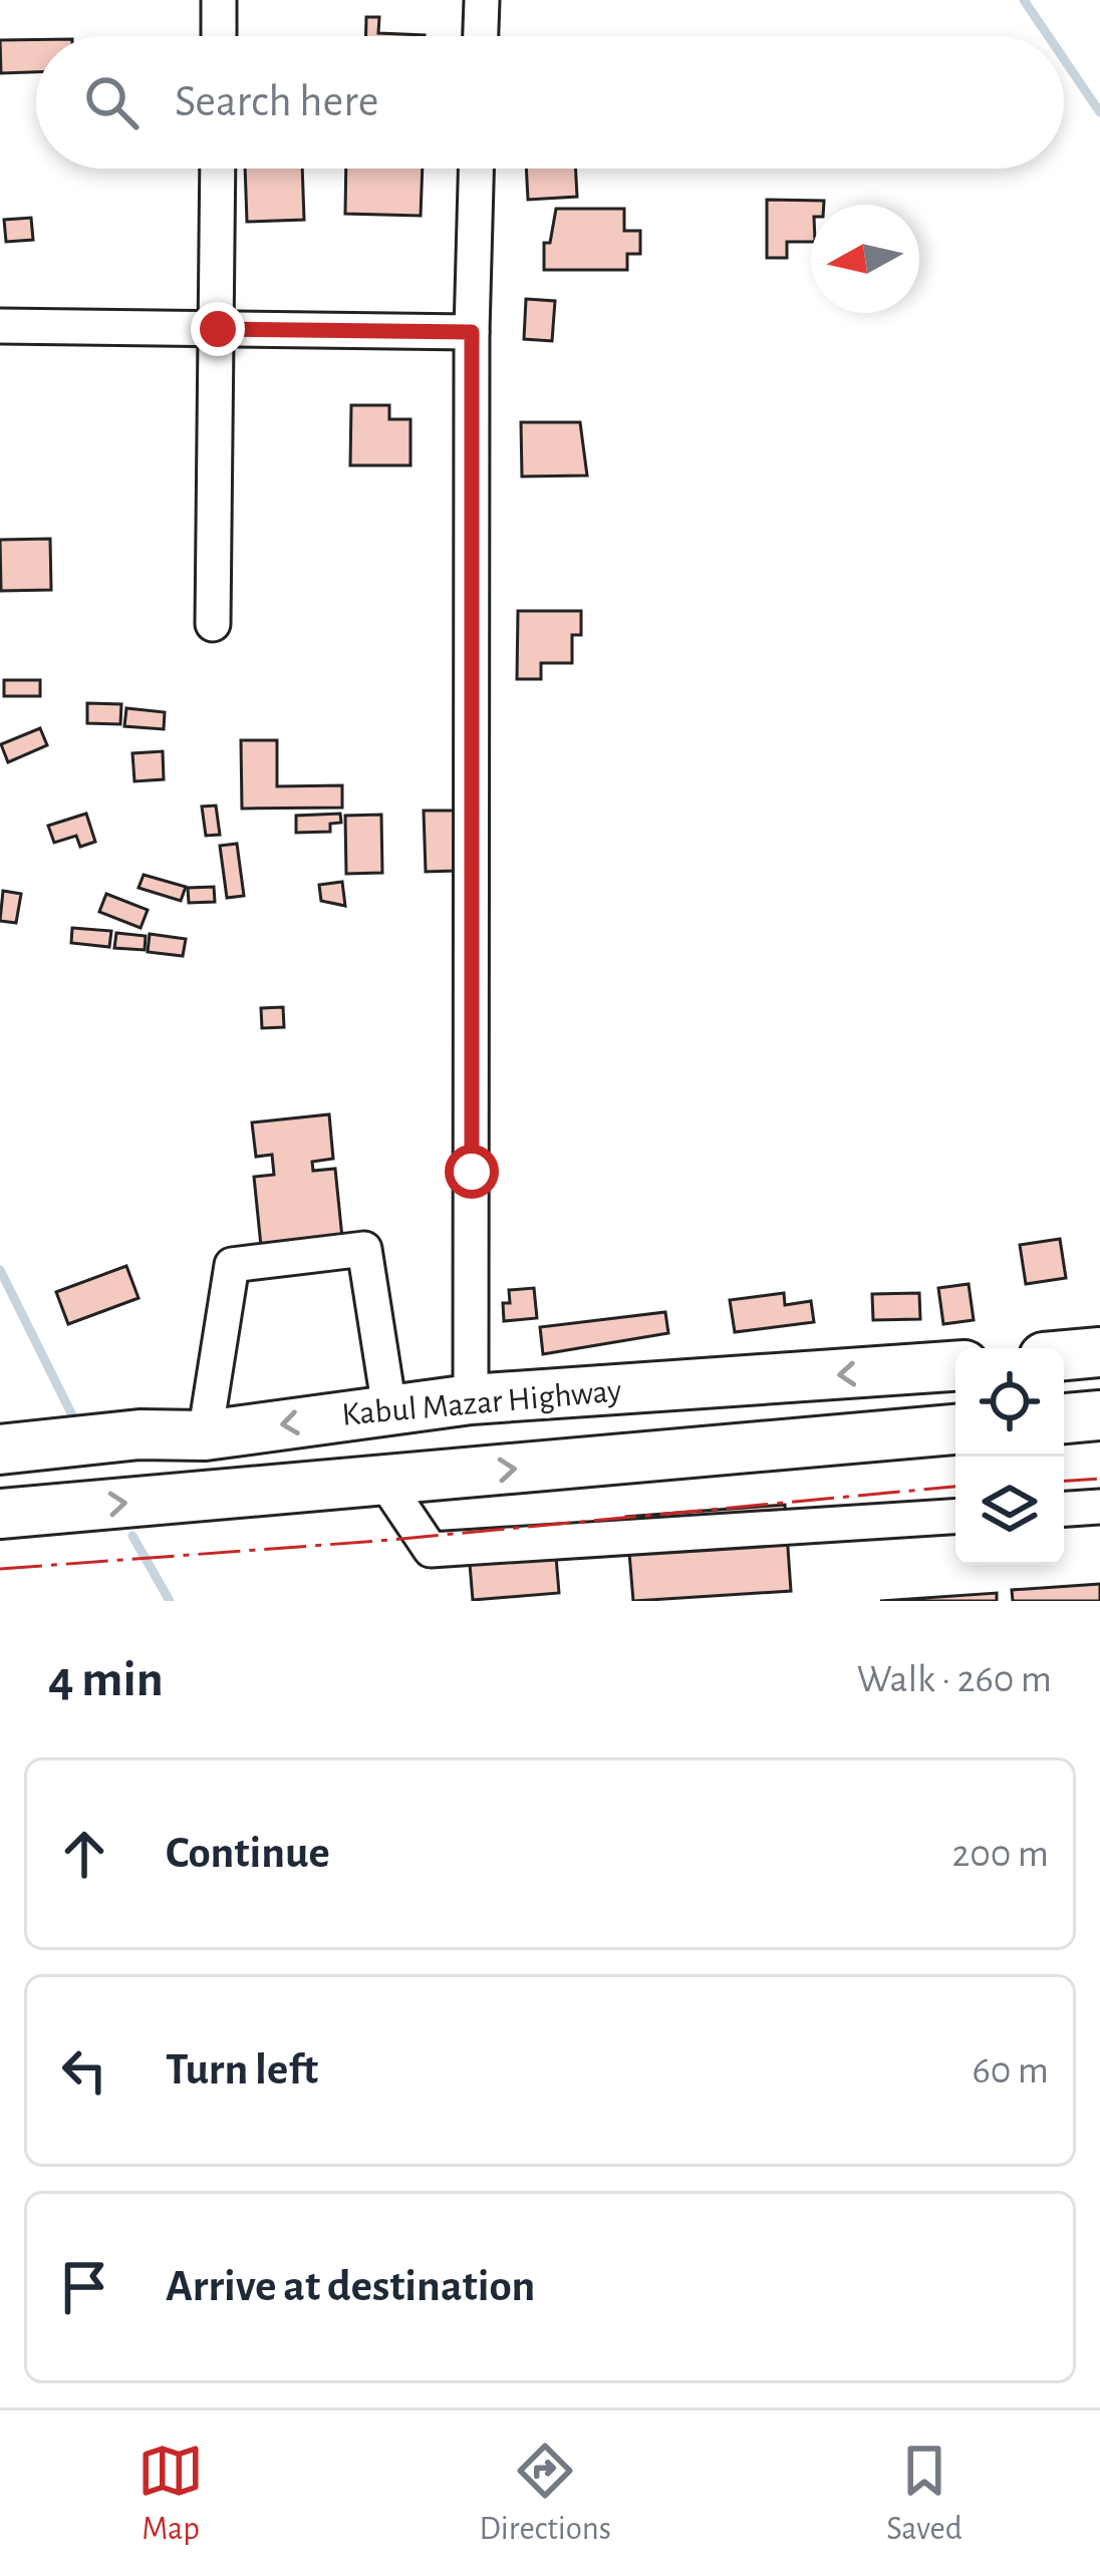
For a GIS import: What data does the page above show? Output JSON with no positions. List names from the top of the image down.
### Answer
{
  "streets": {
    "highway": ["Kabul Mazar Highway"]
  },
  "north": "left",
  "page": {
    "search": "Search here",
    "heading": ["4 min", "Walk · 260 m"],
    "list": [
      ["Continue", "200 m"],
      ["Turn left", "60 m"],
      "Arrive at destination"
    ],
    "nav": ["Map", "Directions", "Saved"]
  }
}
